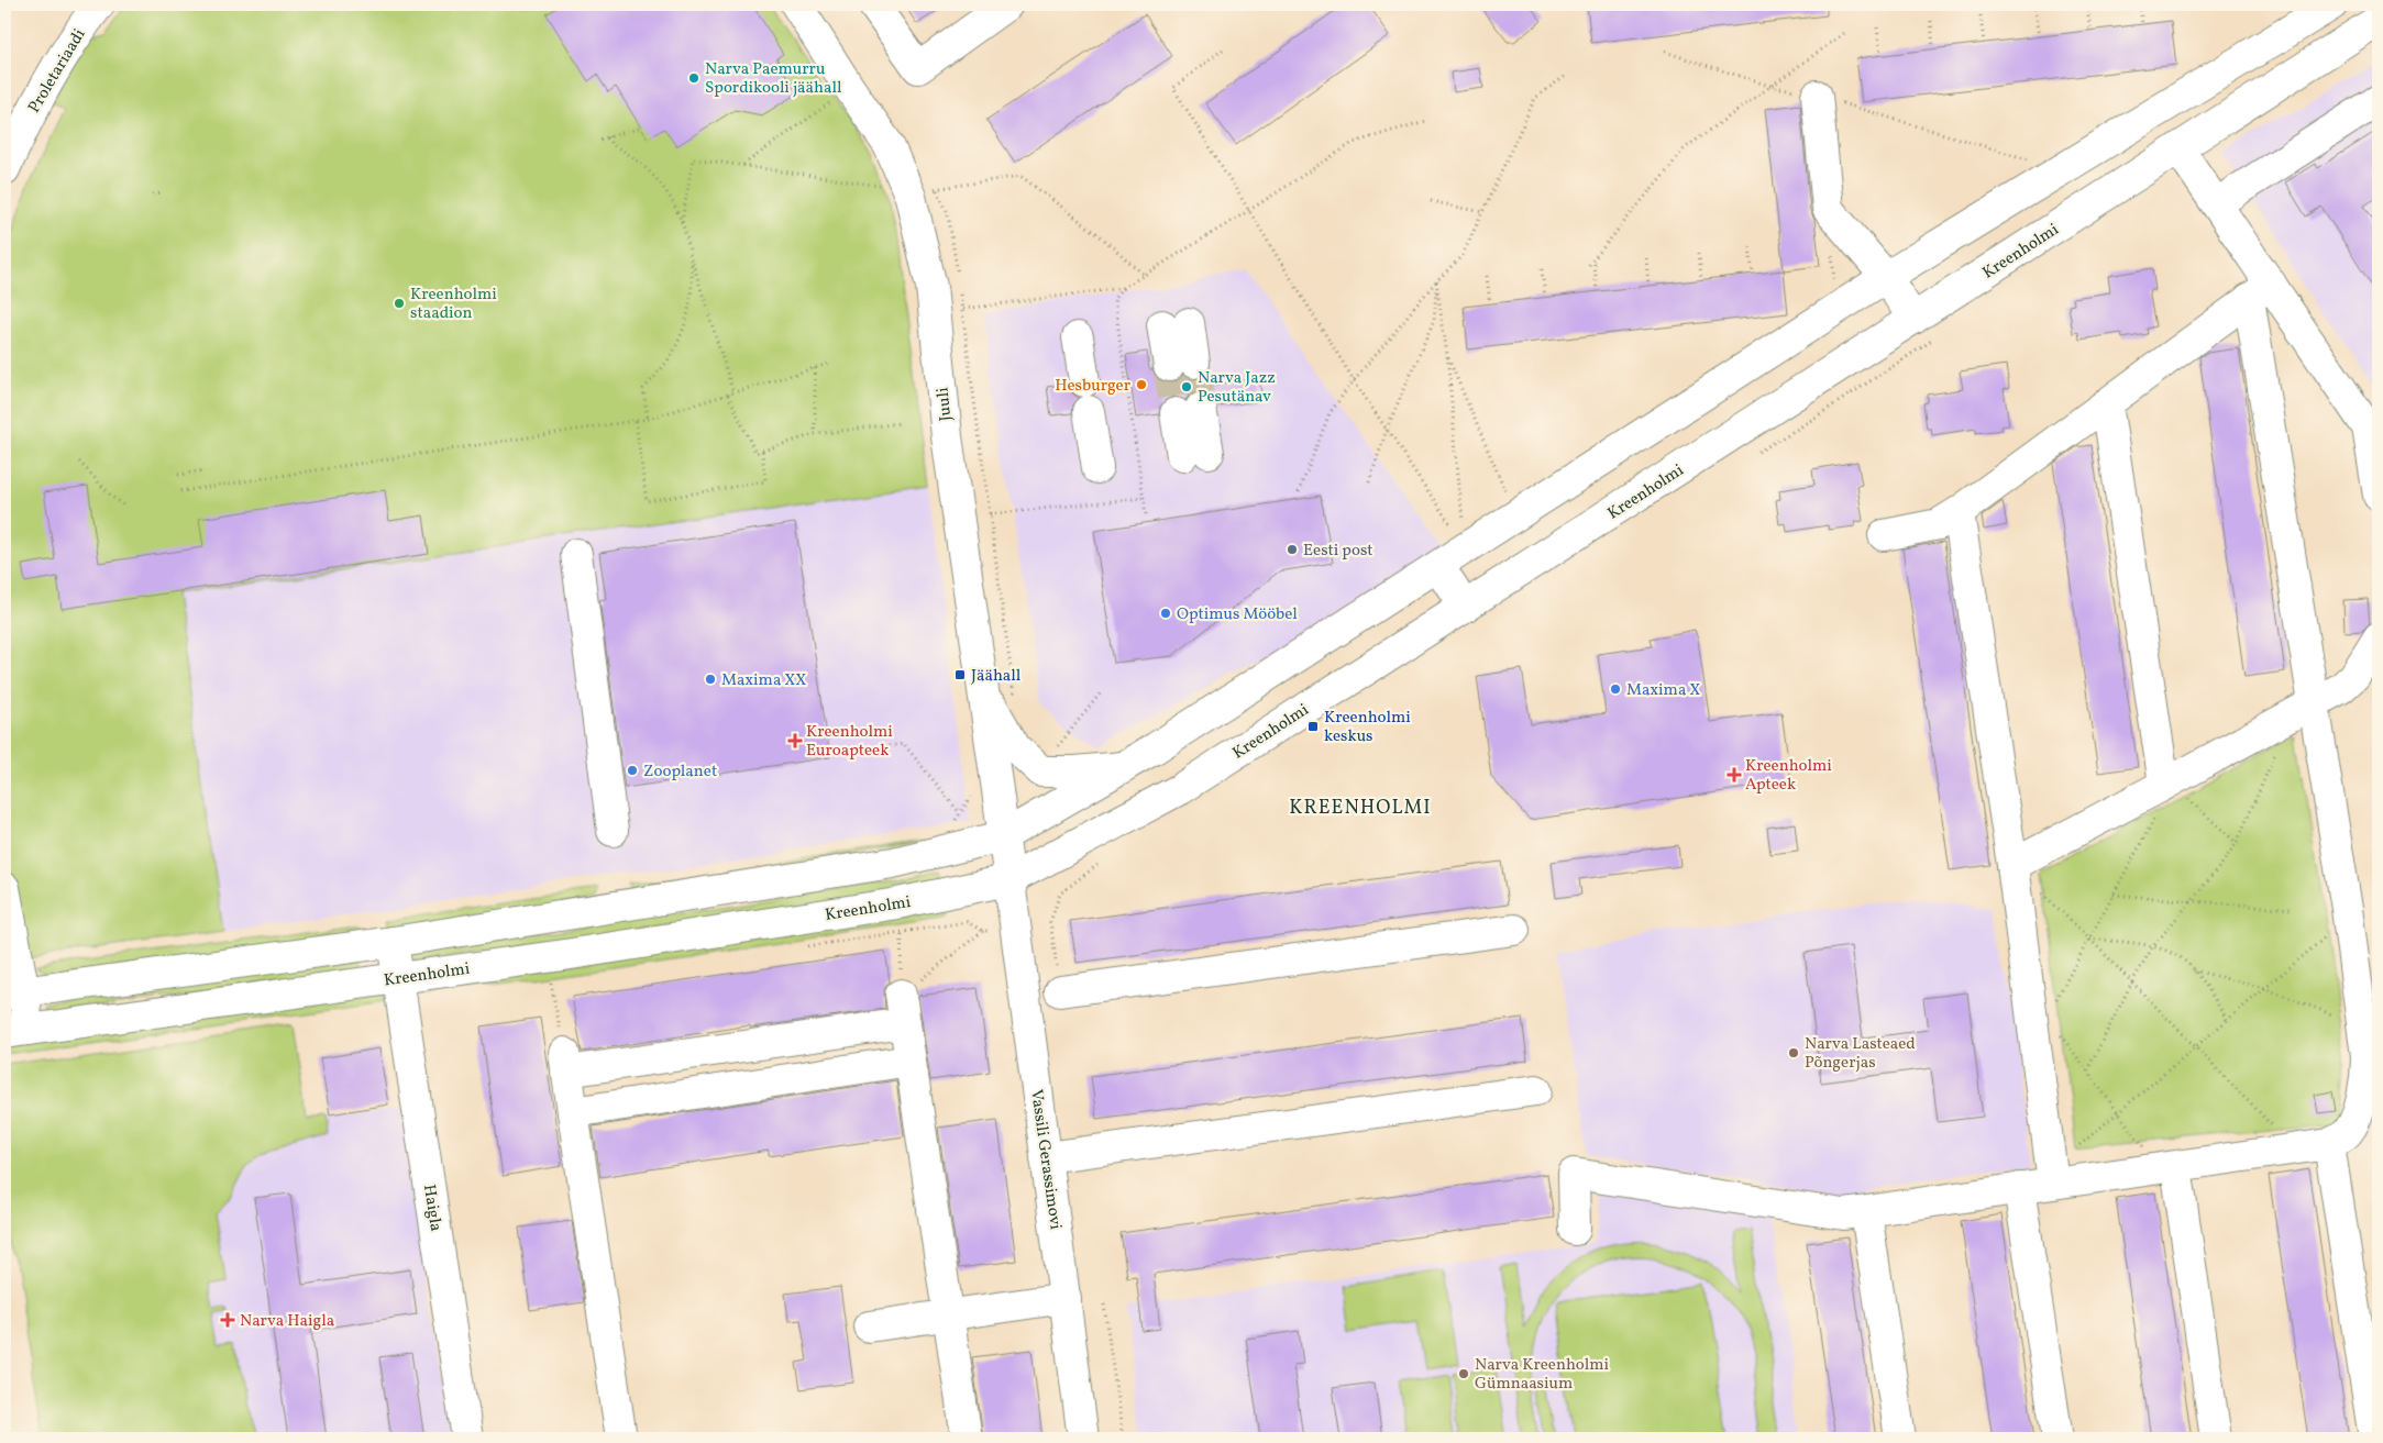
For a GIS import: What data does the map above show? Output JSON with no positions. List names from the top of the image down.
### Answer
{
  "streets": {
    "main road": [
      "Proletariaadi",
      "Kreenholmi",
      "Juuli",
      "Vassili Gerassimovi",
      "Haigla"
    ]
  },
  "crossings": [
    ["Kreenholmi", "Vassili Gerassimovi"],
    ["Kreenholmi", "Haigla"],
    ["Juuli", "Vassili Gerassimovi"]
  ],
  "districts": ["KREENHOLMI"],
  "places": {
    "other": [
      "Narva Paemurru Spordikooli jäähall",
      "Kreenholmi staadion",
      "Hesburger",
      "Narva Jazz Pesutänav",
      "Eesti post",
      "Optimus Mööbel",
      "Maxima XX",
      "Maxima X",
      "Zooplanet",
      "Narva Lasteaed Põngerjas",
      "Narva Kreenholmi Gümnaasium"
    ],
    "transit": ["Jäähall", "Kreenholmi keskus"],
    "health": ["Kreenholmi Euroapteek", "Kreenholmi Apteek", "Narva Haigla"]
  }
}
